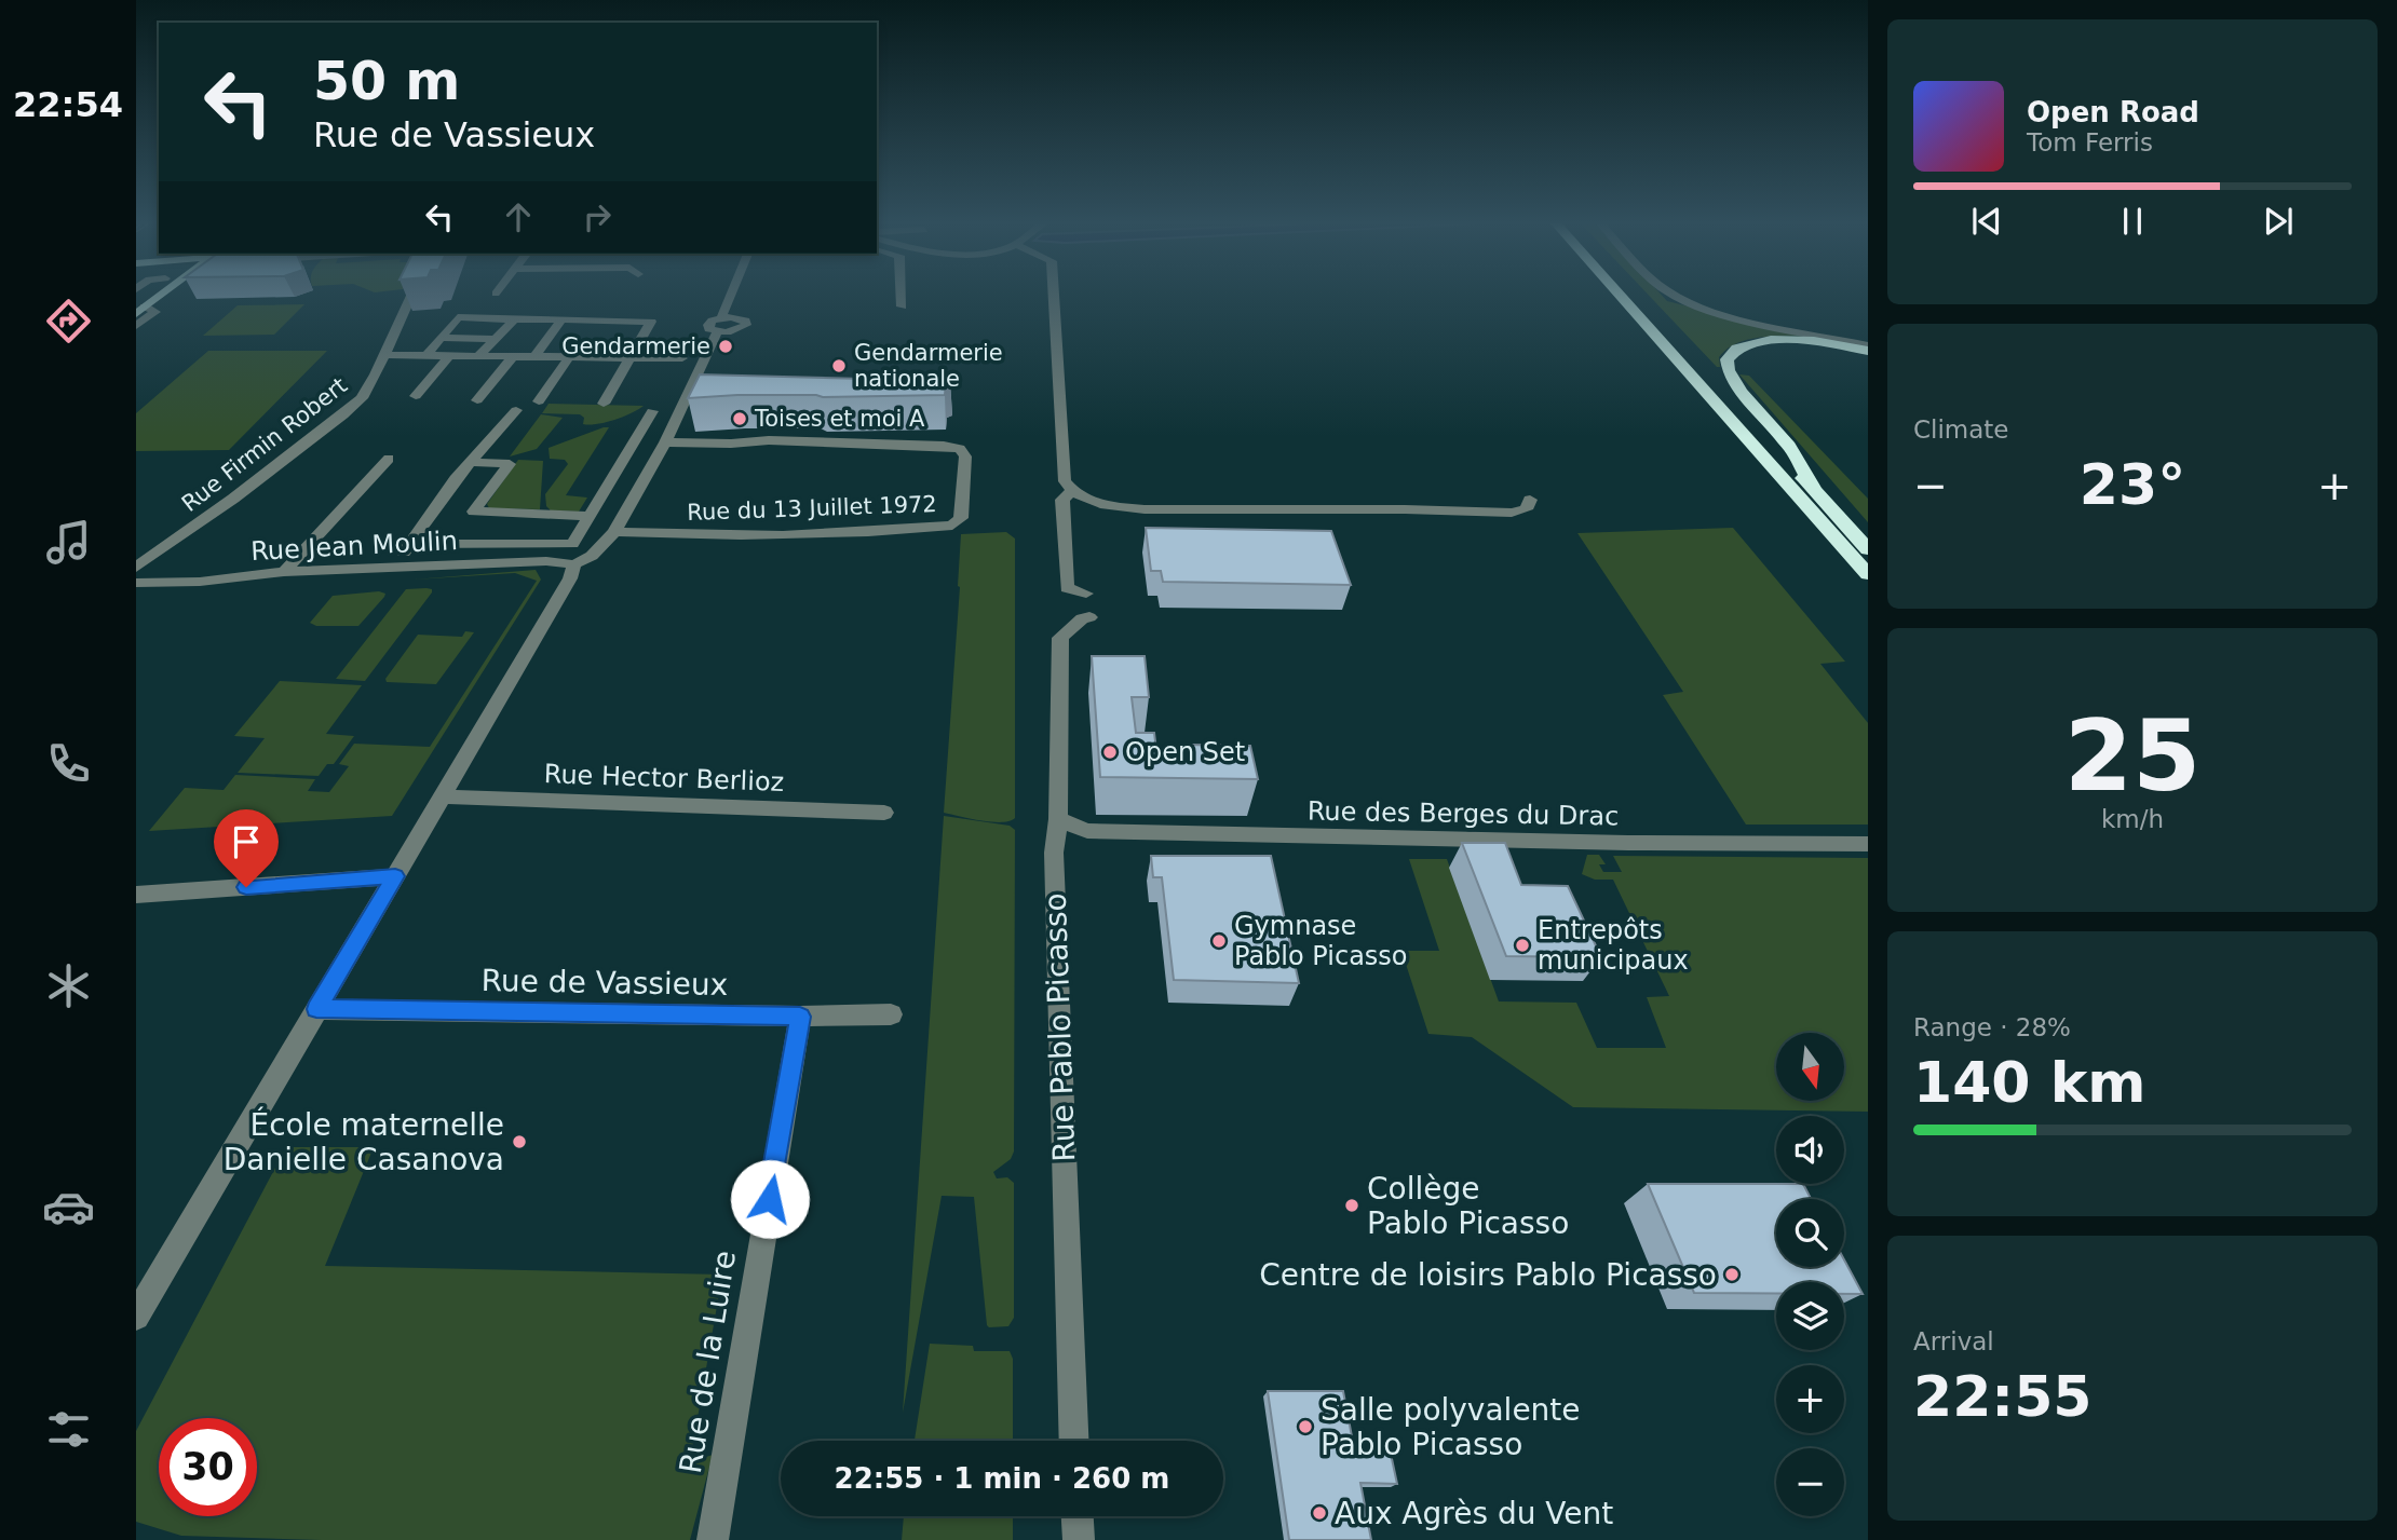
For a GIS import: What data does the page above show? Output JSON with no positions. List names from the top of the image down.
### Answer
{
  "streets": {
    "street": [
      "Rue Firmin Robert",
      "Rue du 13 Juillet 1972",
      "Rue Jean Moulin",
      "Rue Hector Berlioz",
      "Rue des Berges du Drac",
      "Rue de Vassieux",
      "Rue Pablo Picasso",
      "Rue de la Luire"
    ]
  },
  "crossings": [
    ["Rue des Berges du Drac", "Rue Pablo Picasso"],
    ["Rue de Vassieux", "Rue de la Luire"]
  ],
  "places": [
    "Gendarmerie",
    "Gendarmerie nationale",
    "Toises et moi A",
    "Open Set",
    "Gymnase Pablo Picasso",
    "Entrepôts municipaux",
    "École maternelle Danielle Casanova",
    "Collège Pablo Picasso",
    "Centre de loisirs Pablo Picasso",
    "Salle polyvalente Pablo Picasso",
    "Aux Agrès du Vent"
  ],
  "north": "bottom",
  "page": {
    "tabs": "22:54",
    "turn": ["50 m", "Rue de Vassieux"],
    "song": ["Open Road", "Tom Ferris"],
    "tile": [
      "Climate",
      ["25", "km/h"],
      ["Range · 28%", "140 km"],
      ["Arrival", "22:55"]
    ],
    "heat": ["−", "23°", "+"],
    "map_buttons": ["+", "−"],
    "limit": "30",
    "trip": "22:55 · 1 min · 260 m"
  }
}
